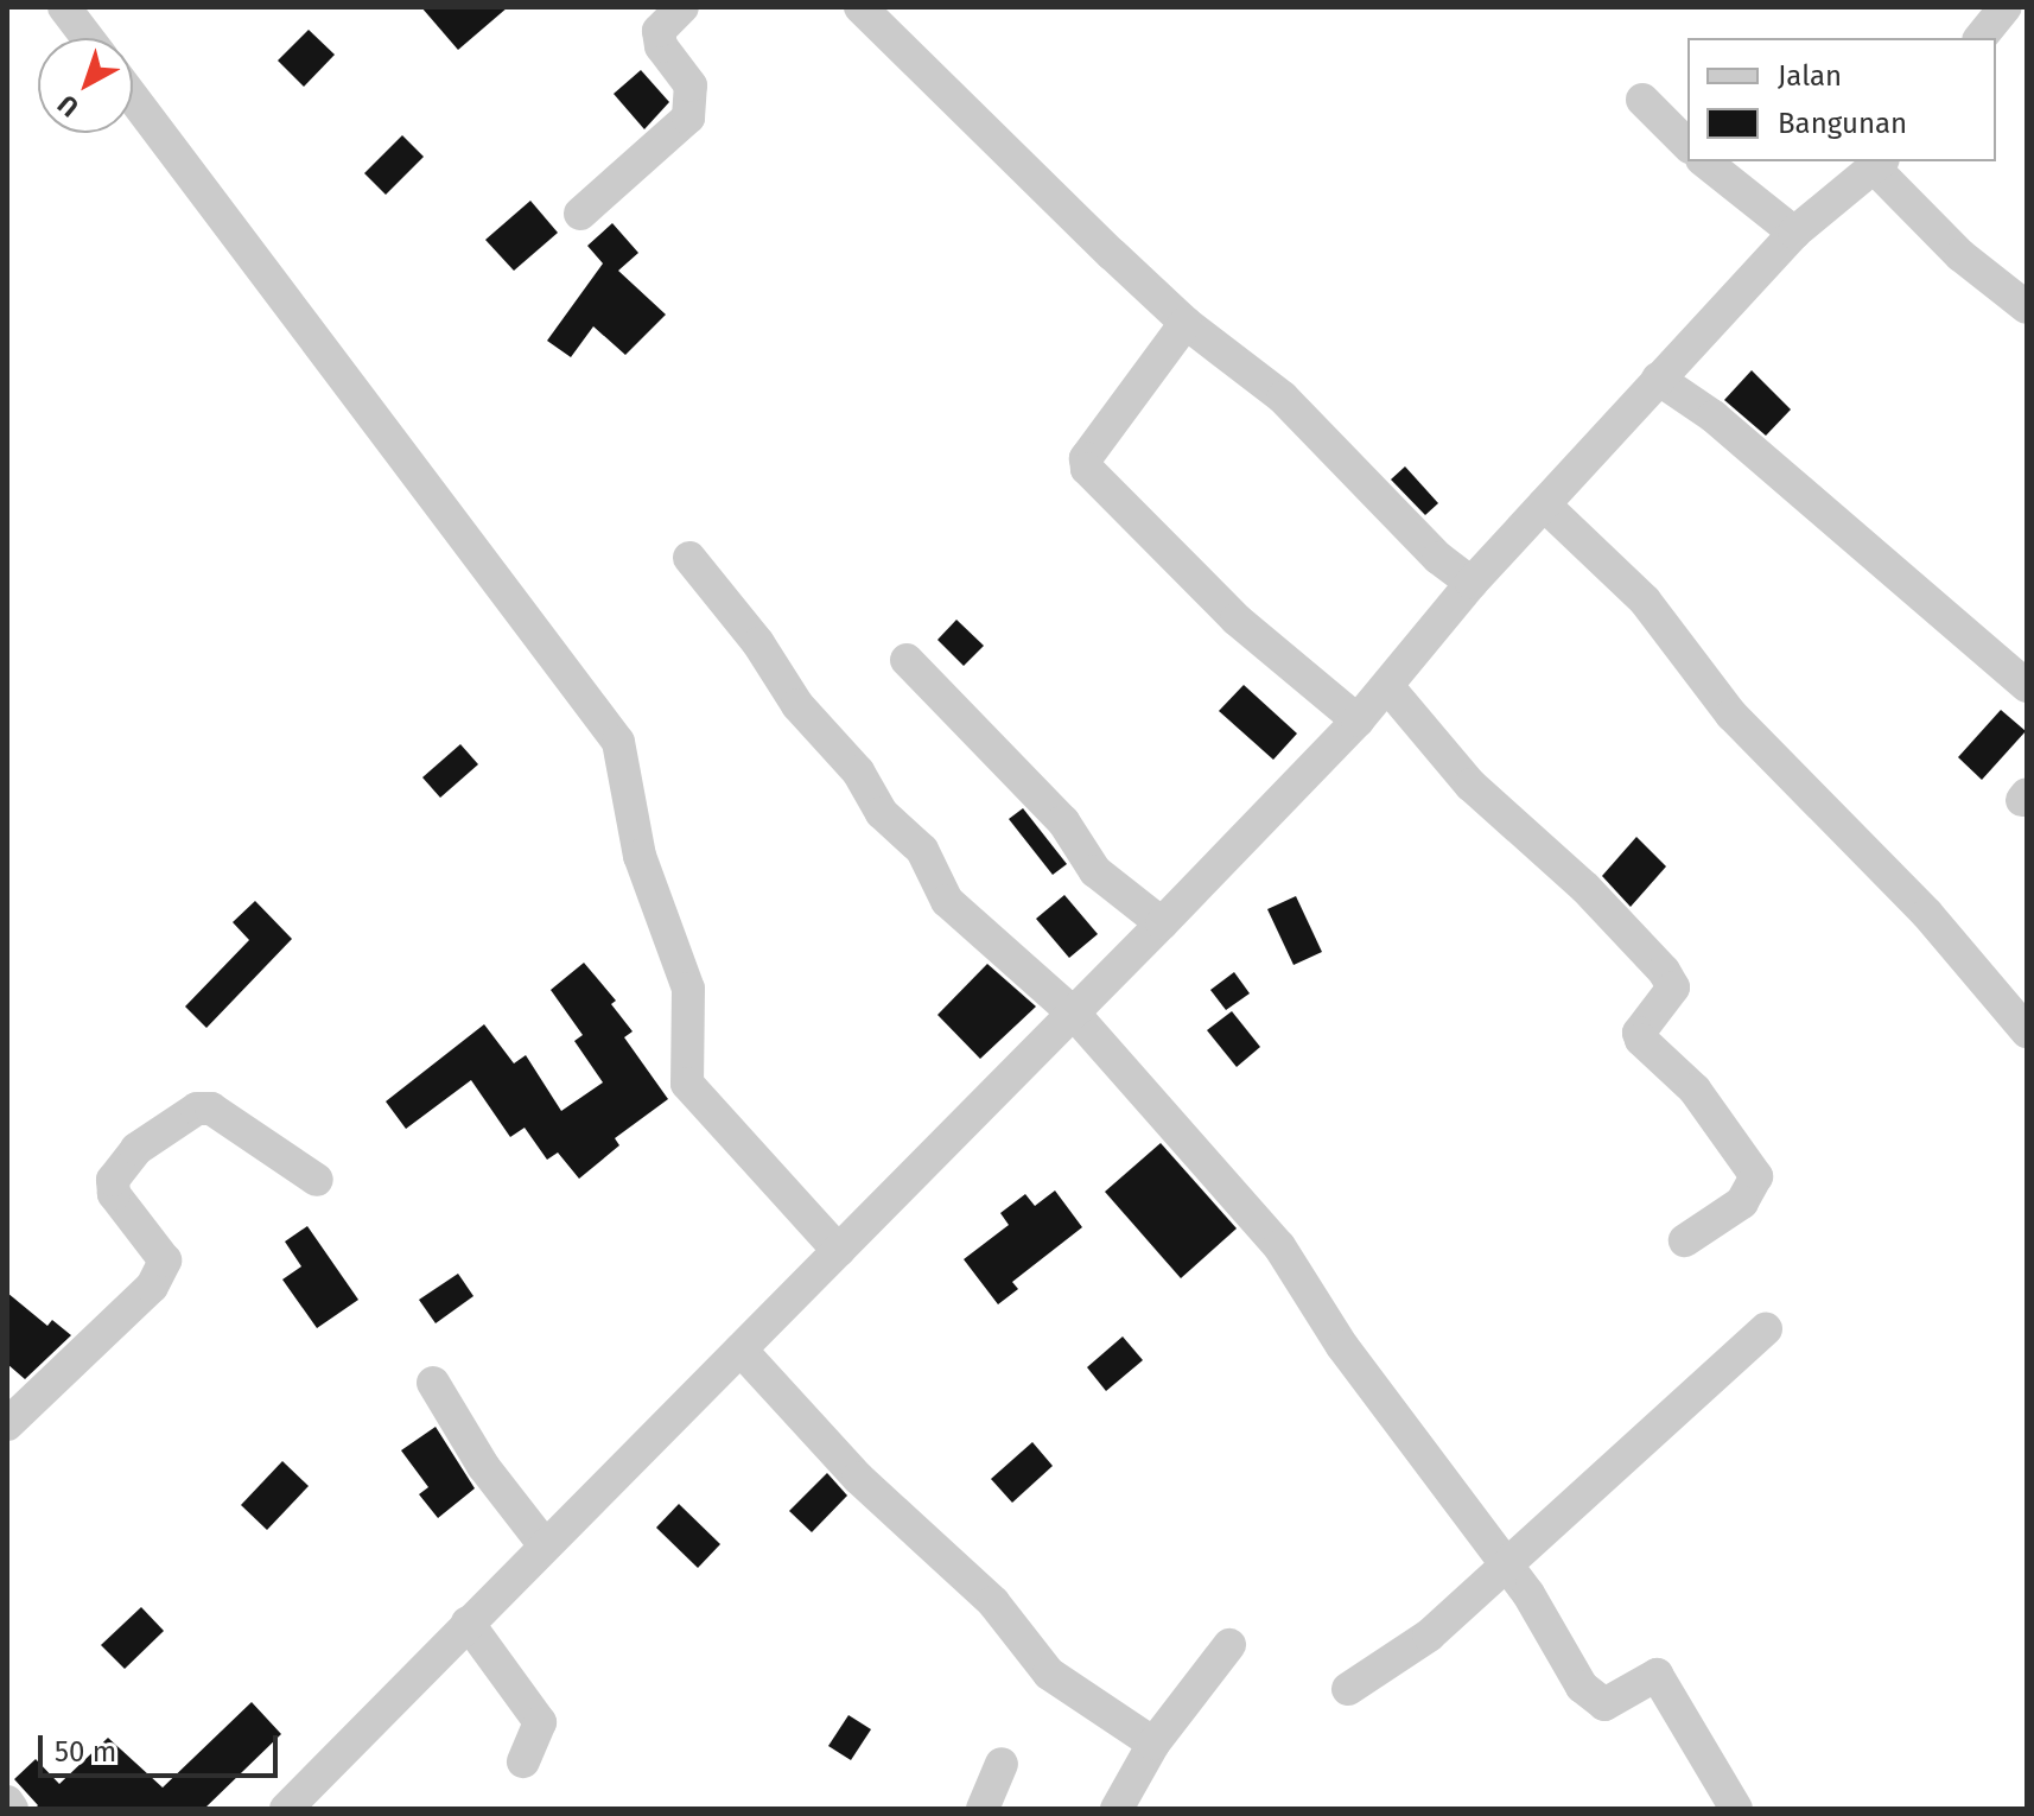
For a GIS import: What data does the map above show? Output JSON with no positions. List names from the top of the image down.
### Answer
{
  "legend": ["Jalan", "Bangunan"],
  "scale_bar": "50 m",
  "north": "bottom left"
}
